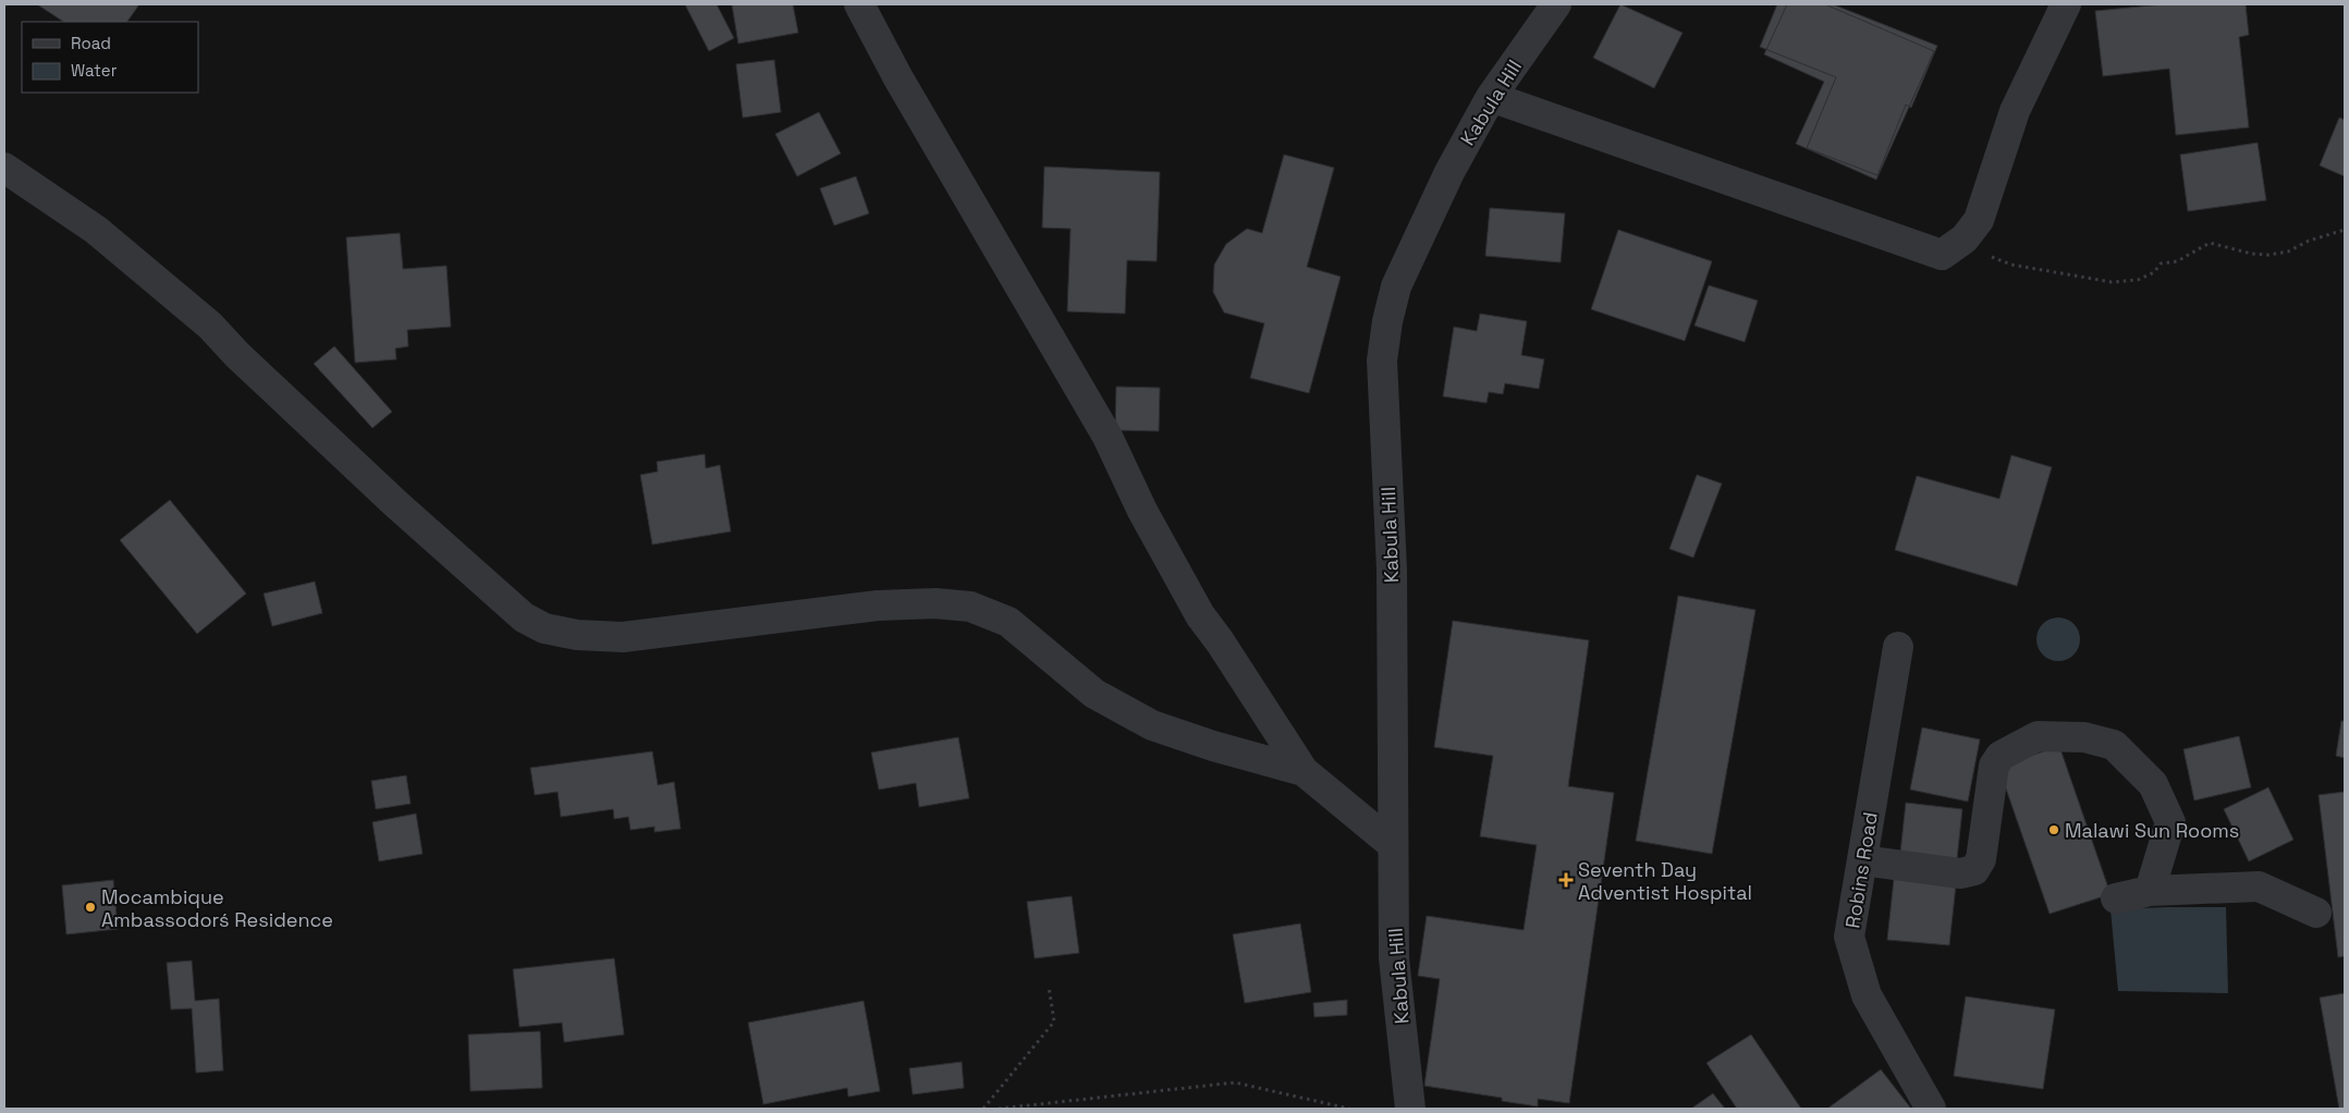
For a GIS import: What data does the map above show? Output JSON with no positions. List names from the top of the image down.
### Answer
{
  "streets": {
    "street": ["Kabula Hill", "Robins Road"]
  },
  "places": {
    "other": ["Malawi Sun Rooms", "Mocambique Ambassodorś Residence"],
    "health": ["Seventh Day Adventist Hospital"]
  },
  "legend": ["Road", "Water"]
}
